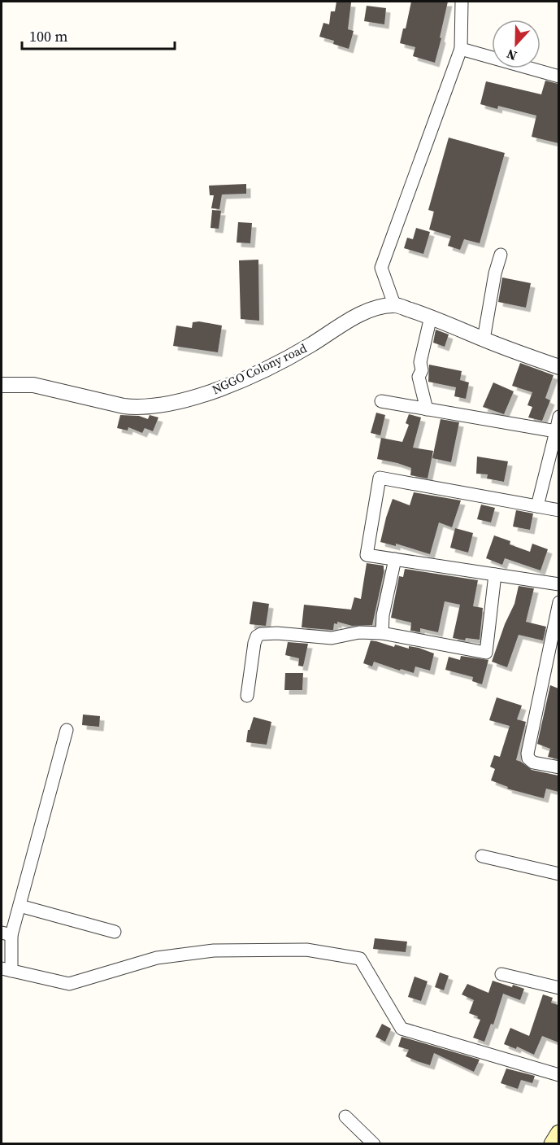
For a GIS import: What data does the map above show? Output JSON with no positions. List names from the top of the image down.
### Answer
{
  "streets": {
    "street": ["NGGO Colony road"]
  },
  "scale_bar": "100 m",
  "north": "bottom"
}
